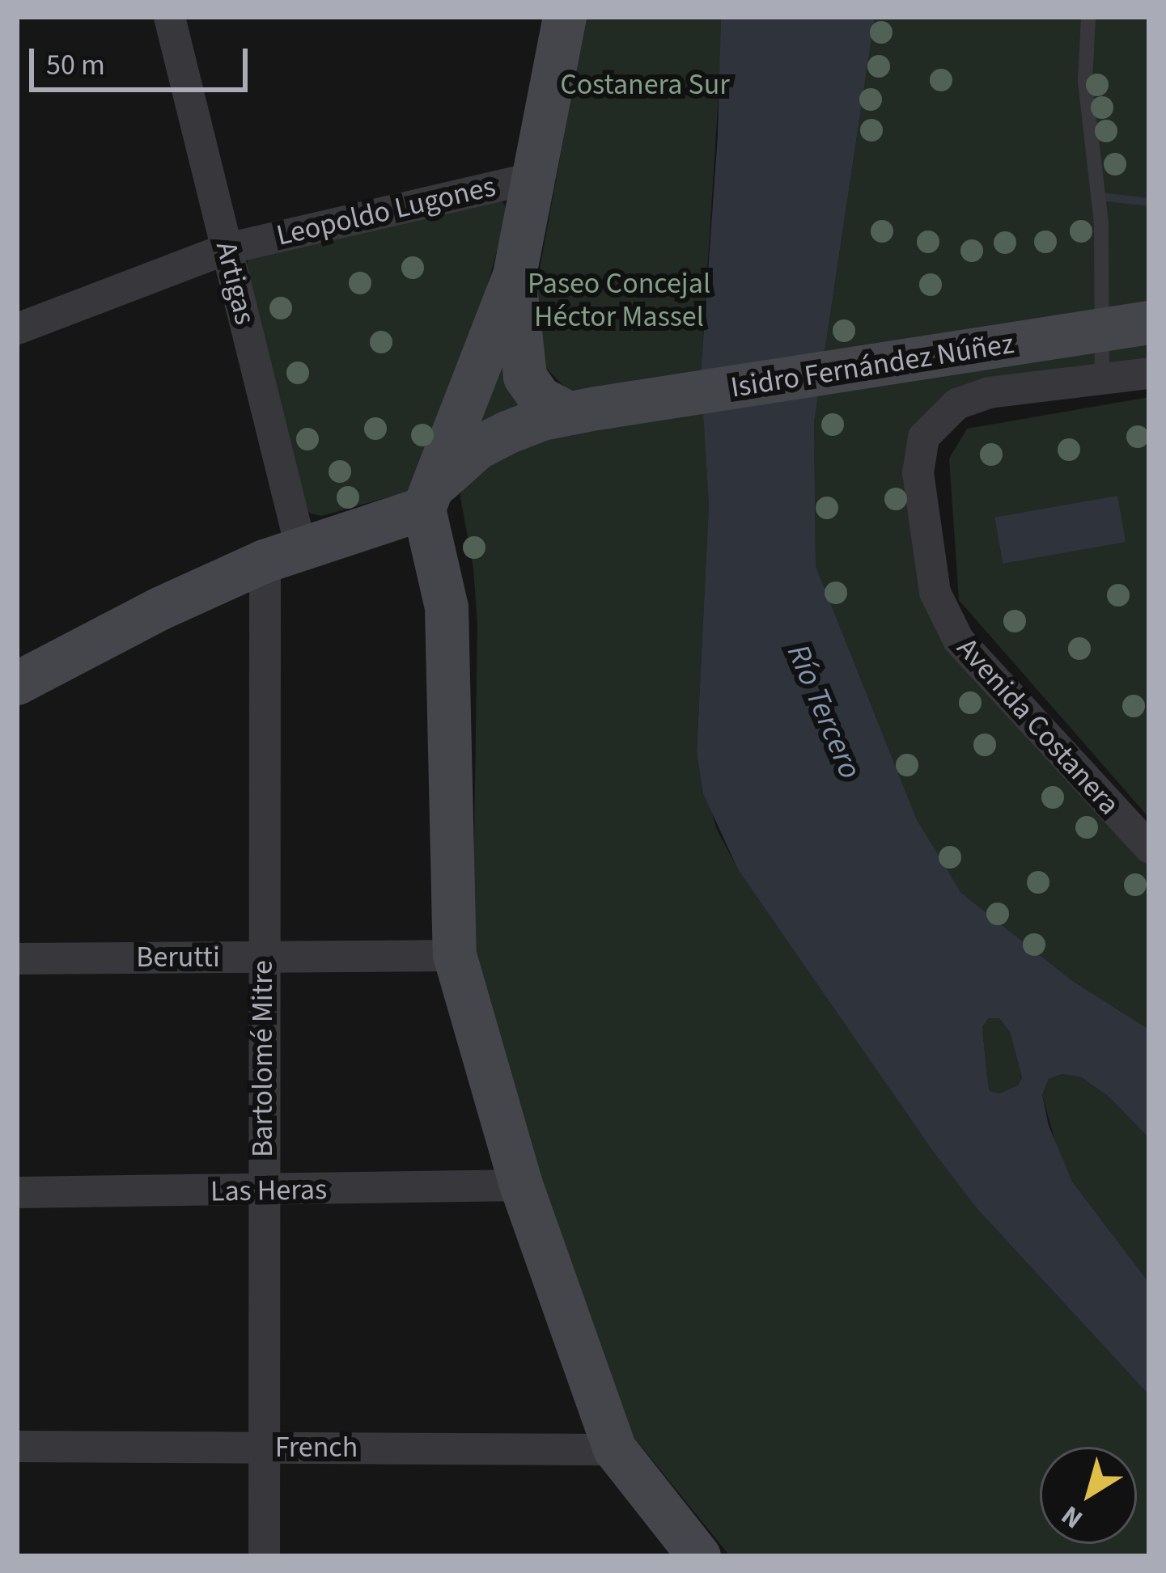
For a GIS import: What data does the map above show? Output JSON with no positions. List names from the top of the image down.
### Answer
{
  "streets": {
    "main road": ["Isidro Fernández Núñez"],
    "street": [
      "Leopoldo Lugones",
      "Artigas",
      "Avenida Costanera",
      "Berutti",
      "Bartolomé Mitre",
      "Las Heras",
      "French"
    ]
  },
  "crossings": [
    ["Leopoldo Lugones", "Artigas"],
    ["Artigas", "Bartolomé Mitre"],
    ["Berutti", "Bartolomé Mitre"],
    ["Bartolomé Mitre", "Las Heras"],
    ["Bartolomé Mitre", "French"]
  ],
  "water": ["Río Tercero"],
  "parks": ["Costanera Sur", "Paseo Concejal Héctor Massel"],
  "scale_bar": "50 m",
  "north": "bottom left"
}
